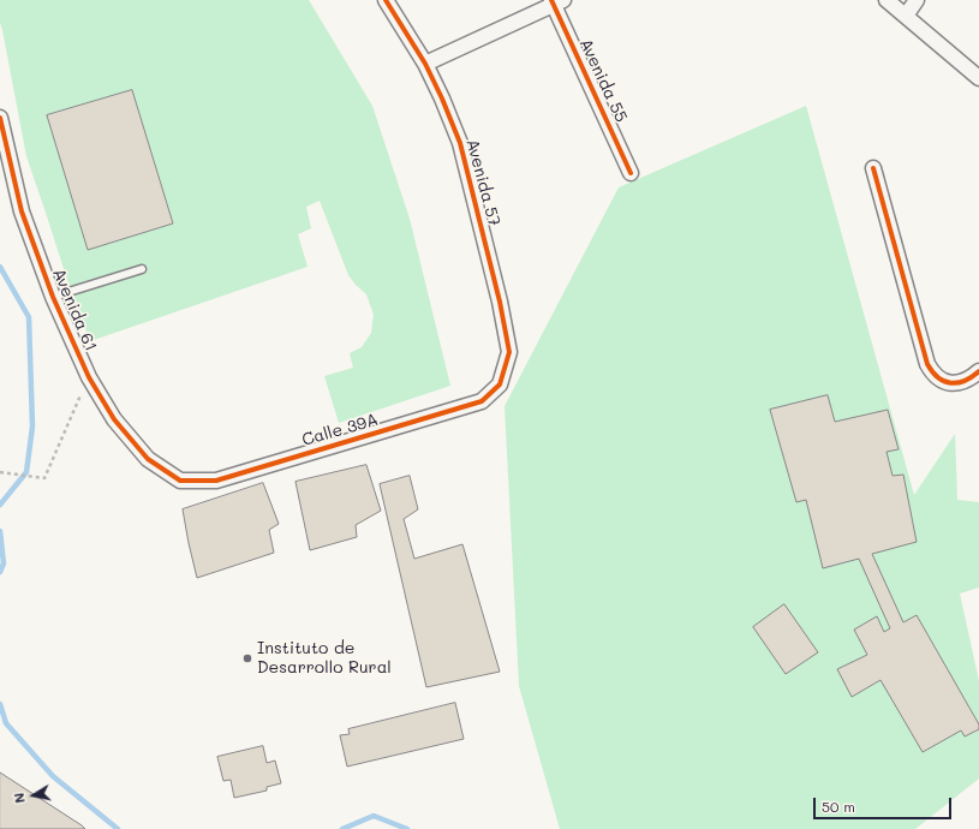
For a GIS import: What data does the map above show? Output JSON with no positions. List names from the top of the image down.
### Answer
{
  "streets": {
    "street": [
      "Avenida 55",
      "Avenida 57",
      "Avenida 61",
      "Calle 39A"
    ]
  },
  "crossings": [
    ["Avenida 57", "Calle 39A"],
    ["Avenida 61", "Calle 39A"]
  ],
  "places": ["Instituto de Desarrollo Rural"],
  "scale_bar": "50 m",
  "north": "left"
}
